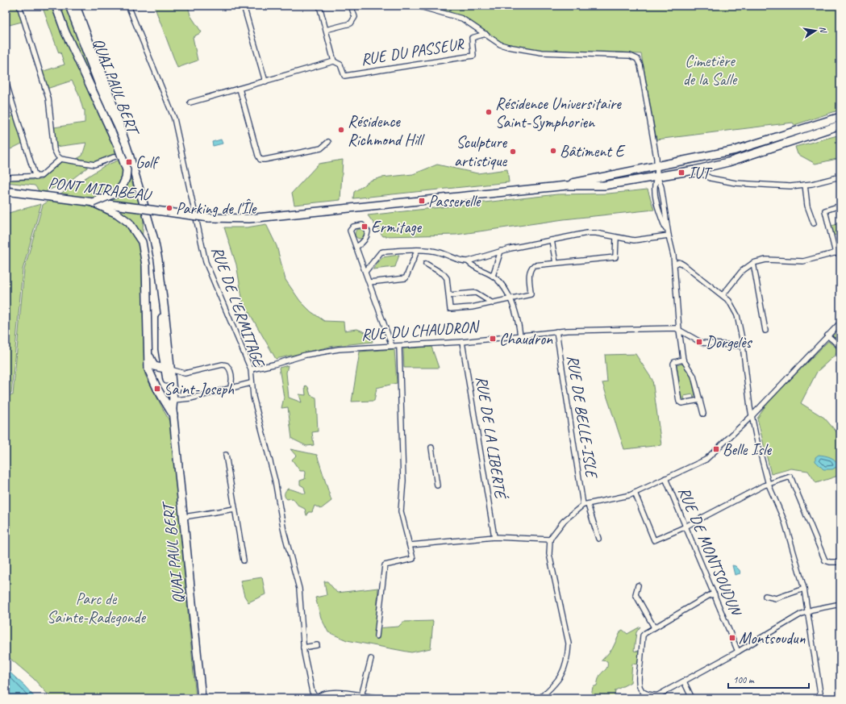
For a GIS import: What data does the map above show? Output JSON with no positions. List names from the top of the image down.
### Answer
{
  "streets": {
    "main road": ["QUAI PAUL BERT", "PONT MIRABEAU"],
    "street": [
      "RUE DU PASSEUR",
      "RUE DE L'ERMITAGE",
      "RUE DU CHAUDRON",
      "RUE DE BELLE-ISLE",
      "RUE DE LA LIBERTÉ",
      "RUE DE MONTSOUDUN"
    ]
  },
  "crossings": [
    ["RUE DE L'ERMITAGE", "RUE DU CHAUDRON"],
    ["RUE DU CHAUDRON", "RUE DE BELLE-ISLE"],
    ["RUE DU CHAUDRON", "RUE DE LA LIBERTÉ"]
  ],
  "parks": ["Cimetière de la Salle", "Parc de Sainte-Radegonde"],
  "places": {
    "other": [
      "Résidence Universitaire Saint-Symphorien",
      "Résidence Richmond Hill",
      "Bâtiment E",
      "Sculpture artistique",
      "Parking de l'Île"
    ],
    "transit": [
      "Golf",
      "IUT",
      "Passerelle",
      "Ermitage",
      "Chaudron",
      "Dorgelès",
      "Saint-Joseph",
      "Belle Isle",
      "Montsoudun"
    ]
  },
  "scale_bar": "100 m",
  "north": "right"
}
